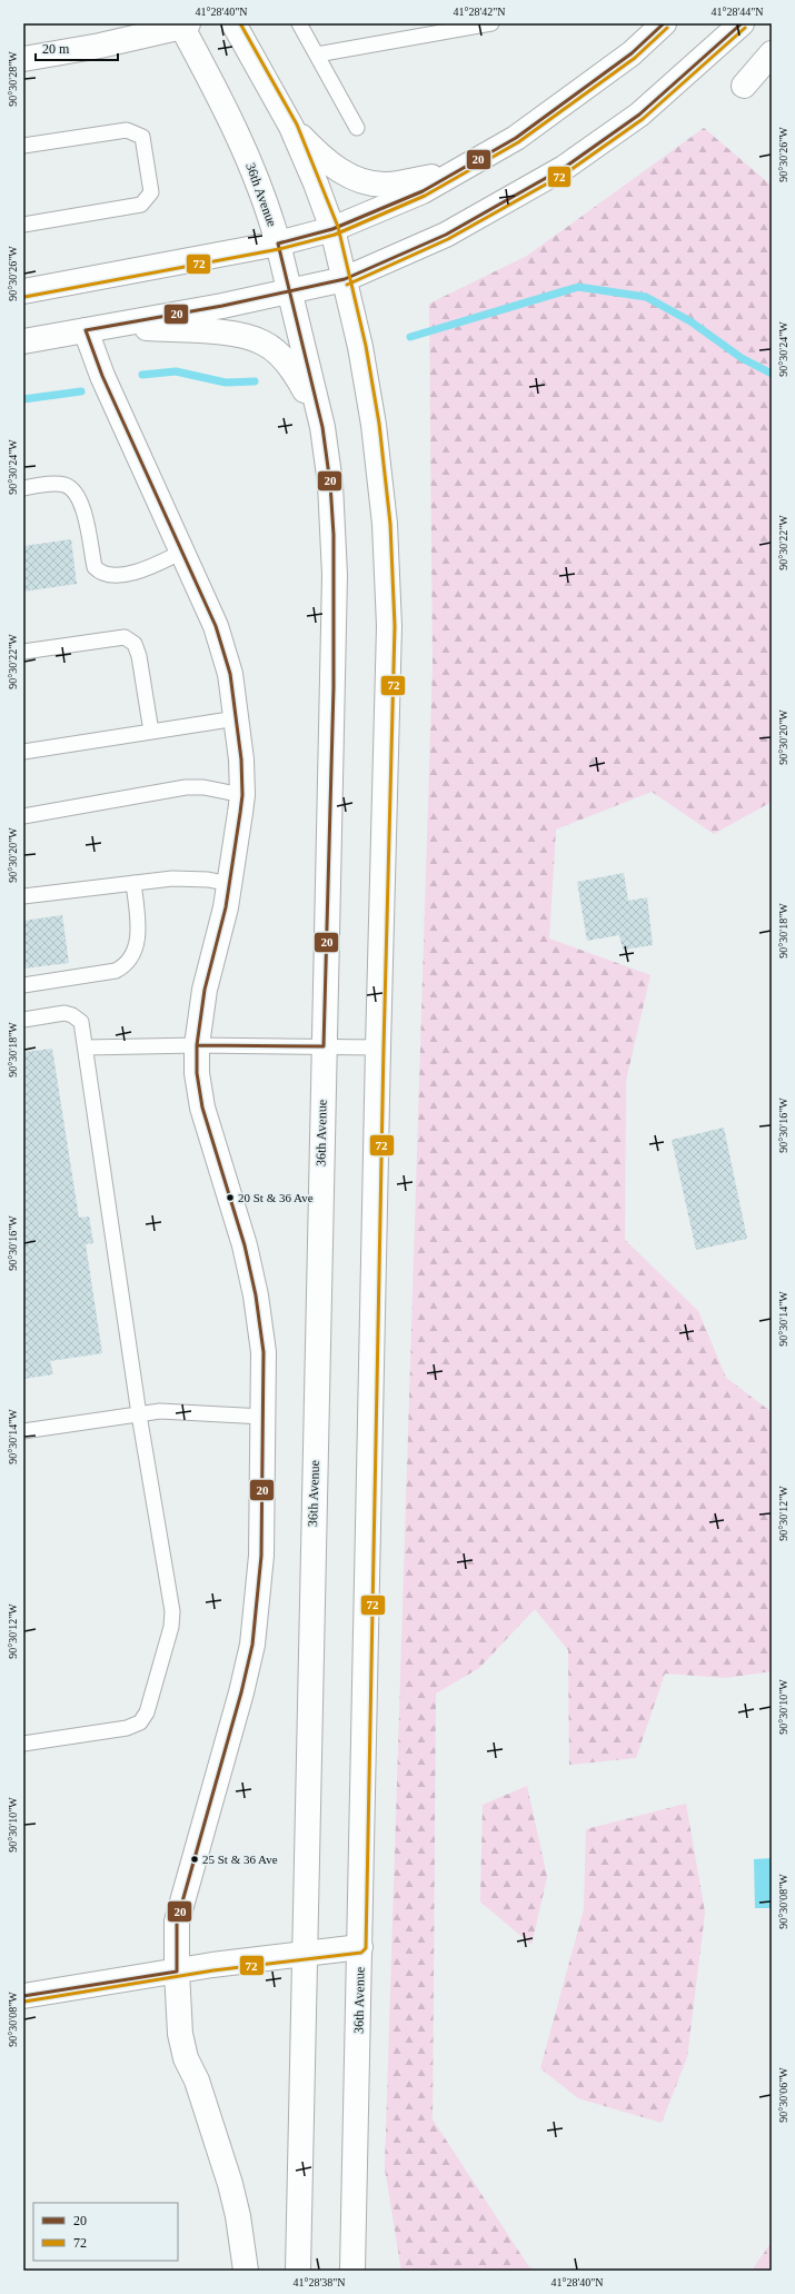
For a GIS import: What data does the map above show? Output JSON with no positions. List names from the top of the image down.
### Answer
{
  "streets": {
    "main road": ["36th Avenue"]
  },
  "places": ["20 St & 36 Ave", "25 St & 36 Ave"],
  "lines": ["transit line 20", "transit line 72"],
  "legend": ["20", "72"],
  "scale_bar": "20 m",
  "coordinates": [
    "41°28'40\"N",
    "41°28'42\"N",
    "41°28'44\"N",
    "90°30'28\"W",
    "90°30'26\"W",
    "90°30'24\"W",
    "90°30'22\"W",
    "90°30'20\"W",
    "90°30'18\"W",
    "90°30'16\"W",
    "90°30'14\"W",
    "90°30'12\"W",
    "90°30'10\"W",
    "90°30'08\"W",
    "90°30'06\"W",
    "41°28'38\"N"
  ]
}
